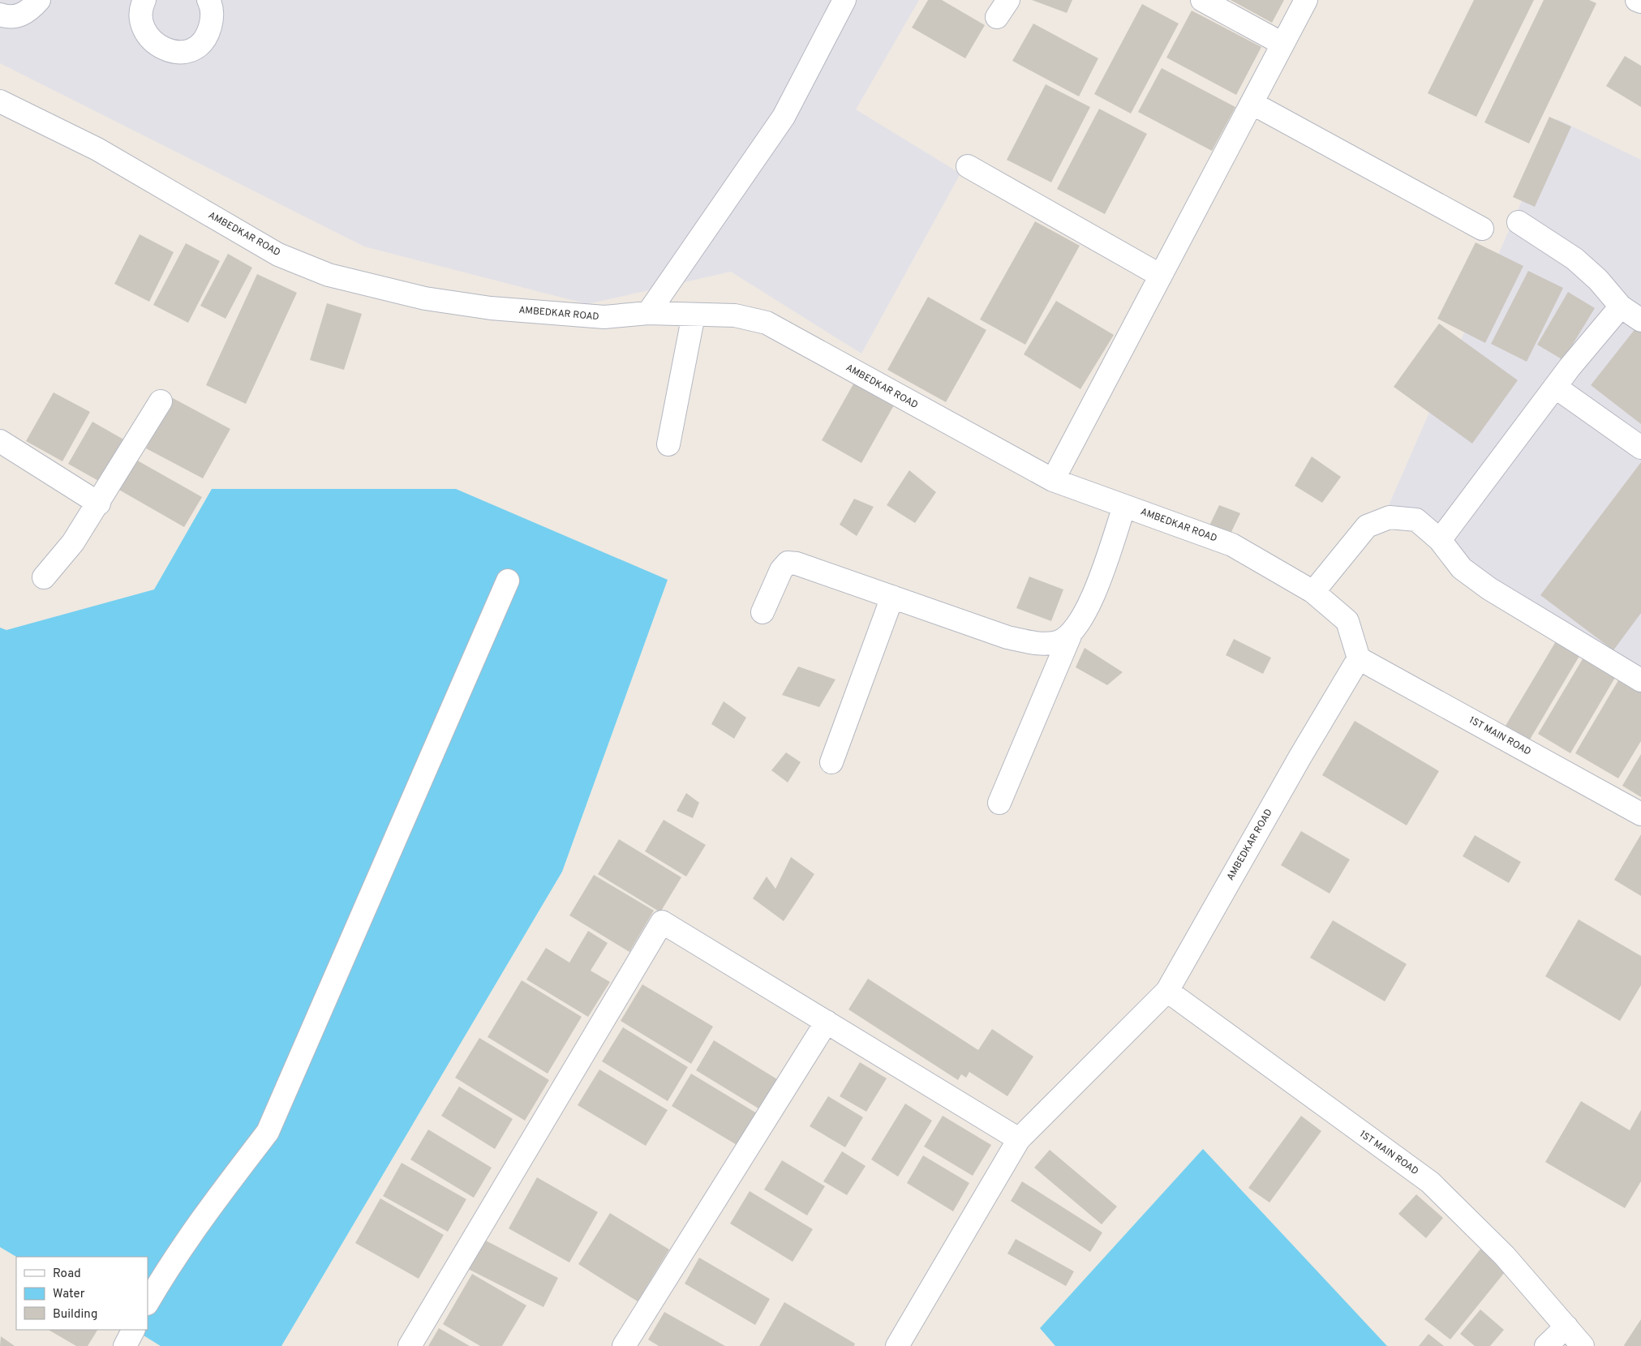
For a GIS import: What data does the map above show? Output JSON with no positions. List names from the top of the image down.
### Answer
{
  "streets": {
    "street": ["AMBEDKAR ROAD", "1ST MAIN ROAD"]
  },
  "crossings": [
    ["AMBEDKAR ROAD", "1ST MAIN ROAD"]
  ],
  "legend": ["Road", "Water", "Building"]
}
